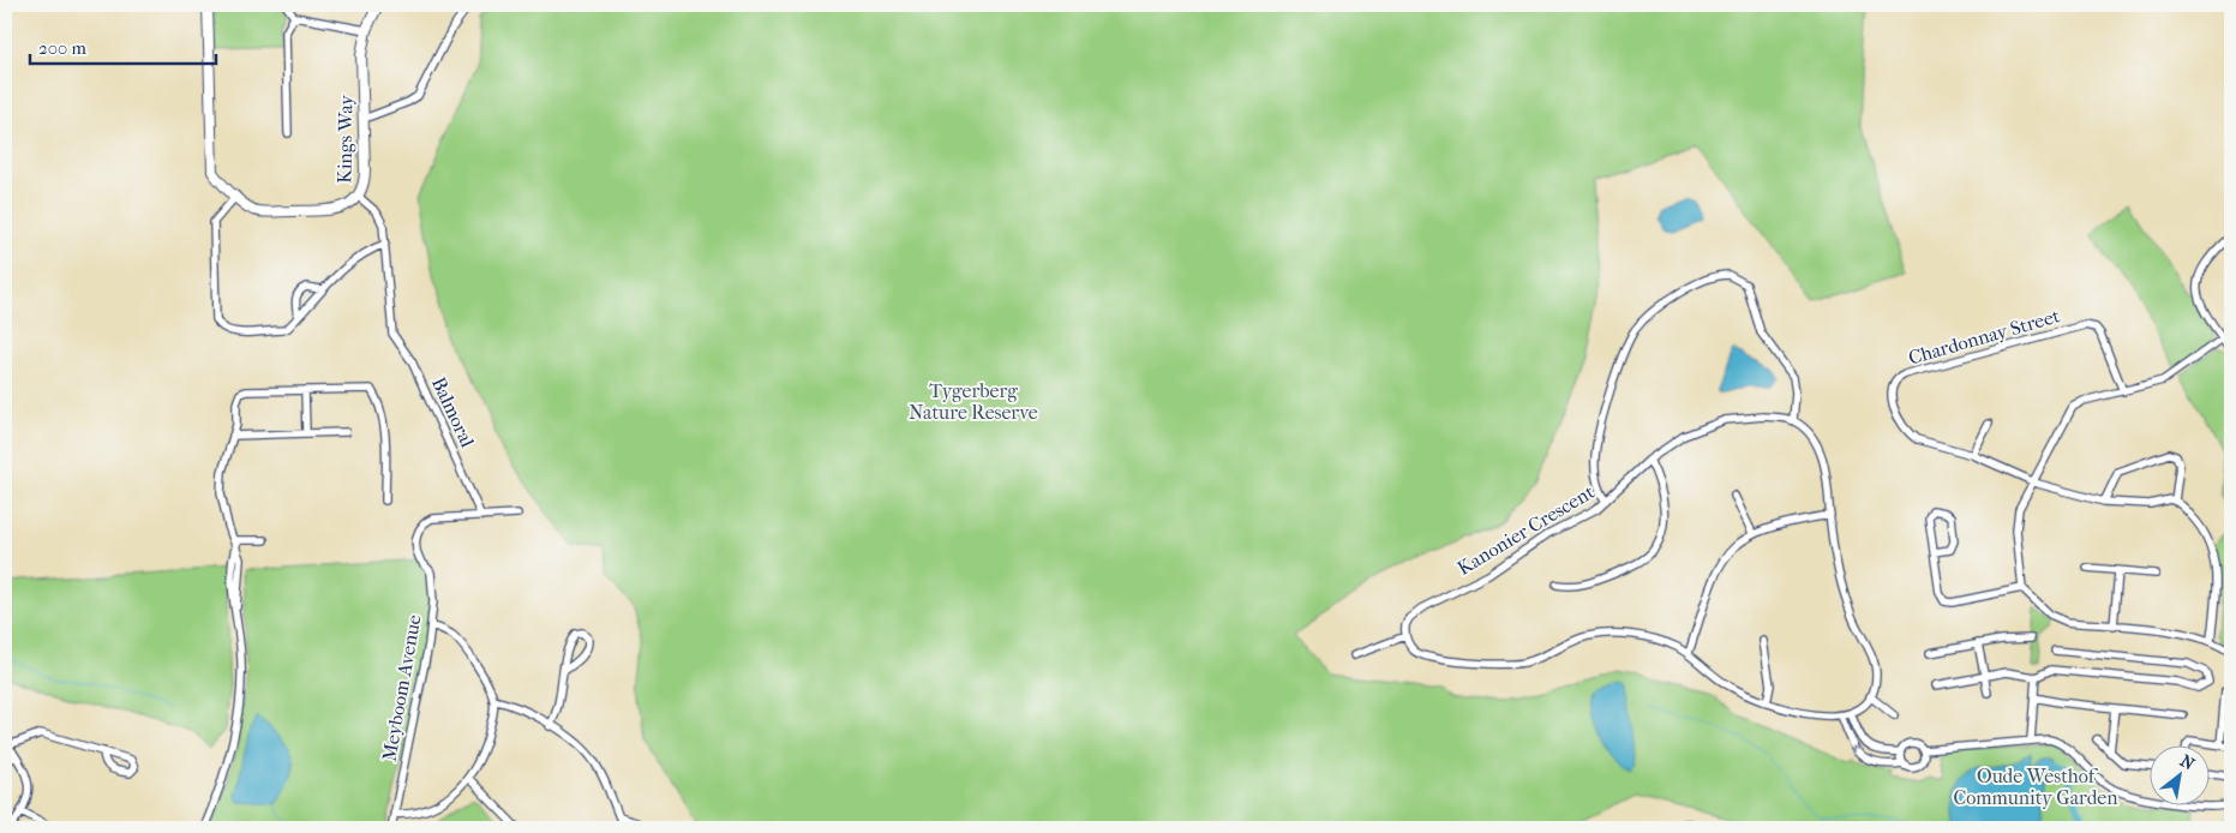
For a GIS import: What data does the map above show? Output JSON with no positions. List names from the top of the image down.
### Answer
{
  "streets": {
    "street": [
      "Kings Way",
      "Chardonnay Street",
      "Balmoral",
      "Kanonier Crescent",
      "Meyboom Avenue"
    ]
  },
  "crossings": [
    ["Balmoral", "Meyboom Avenue"]
  ],
  "parks": ["Tygerberg Nature Reserve", "Oude Westhof Community Garden"],
  "scale_bar": "200 m",
  "north": "top right"
}
